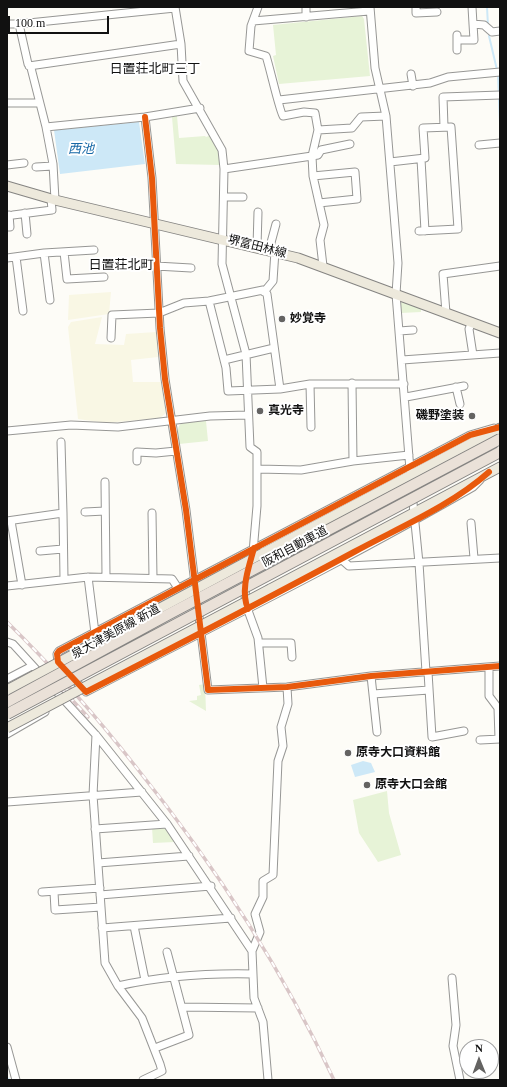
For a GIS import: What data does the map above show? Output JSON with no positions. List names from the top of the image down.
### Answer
{
  "streets": {
    "highway": ["阪和自動車道"],
    "main road": ["堺富田林線", "泉大津美原線 新道"]
  },
  "districts": ["日置荘北町三丁", "日置荘北町"],
  "water": ["西池"],
  "places": [
    "妙覚寺",
    "真光寺",
    "磯野塗装",
    "原寺大口資料館",
    "原寺大口会館"
  ],
  "scale_bar": "100 m",
  "north": "top"
}
